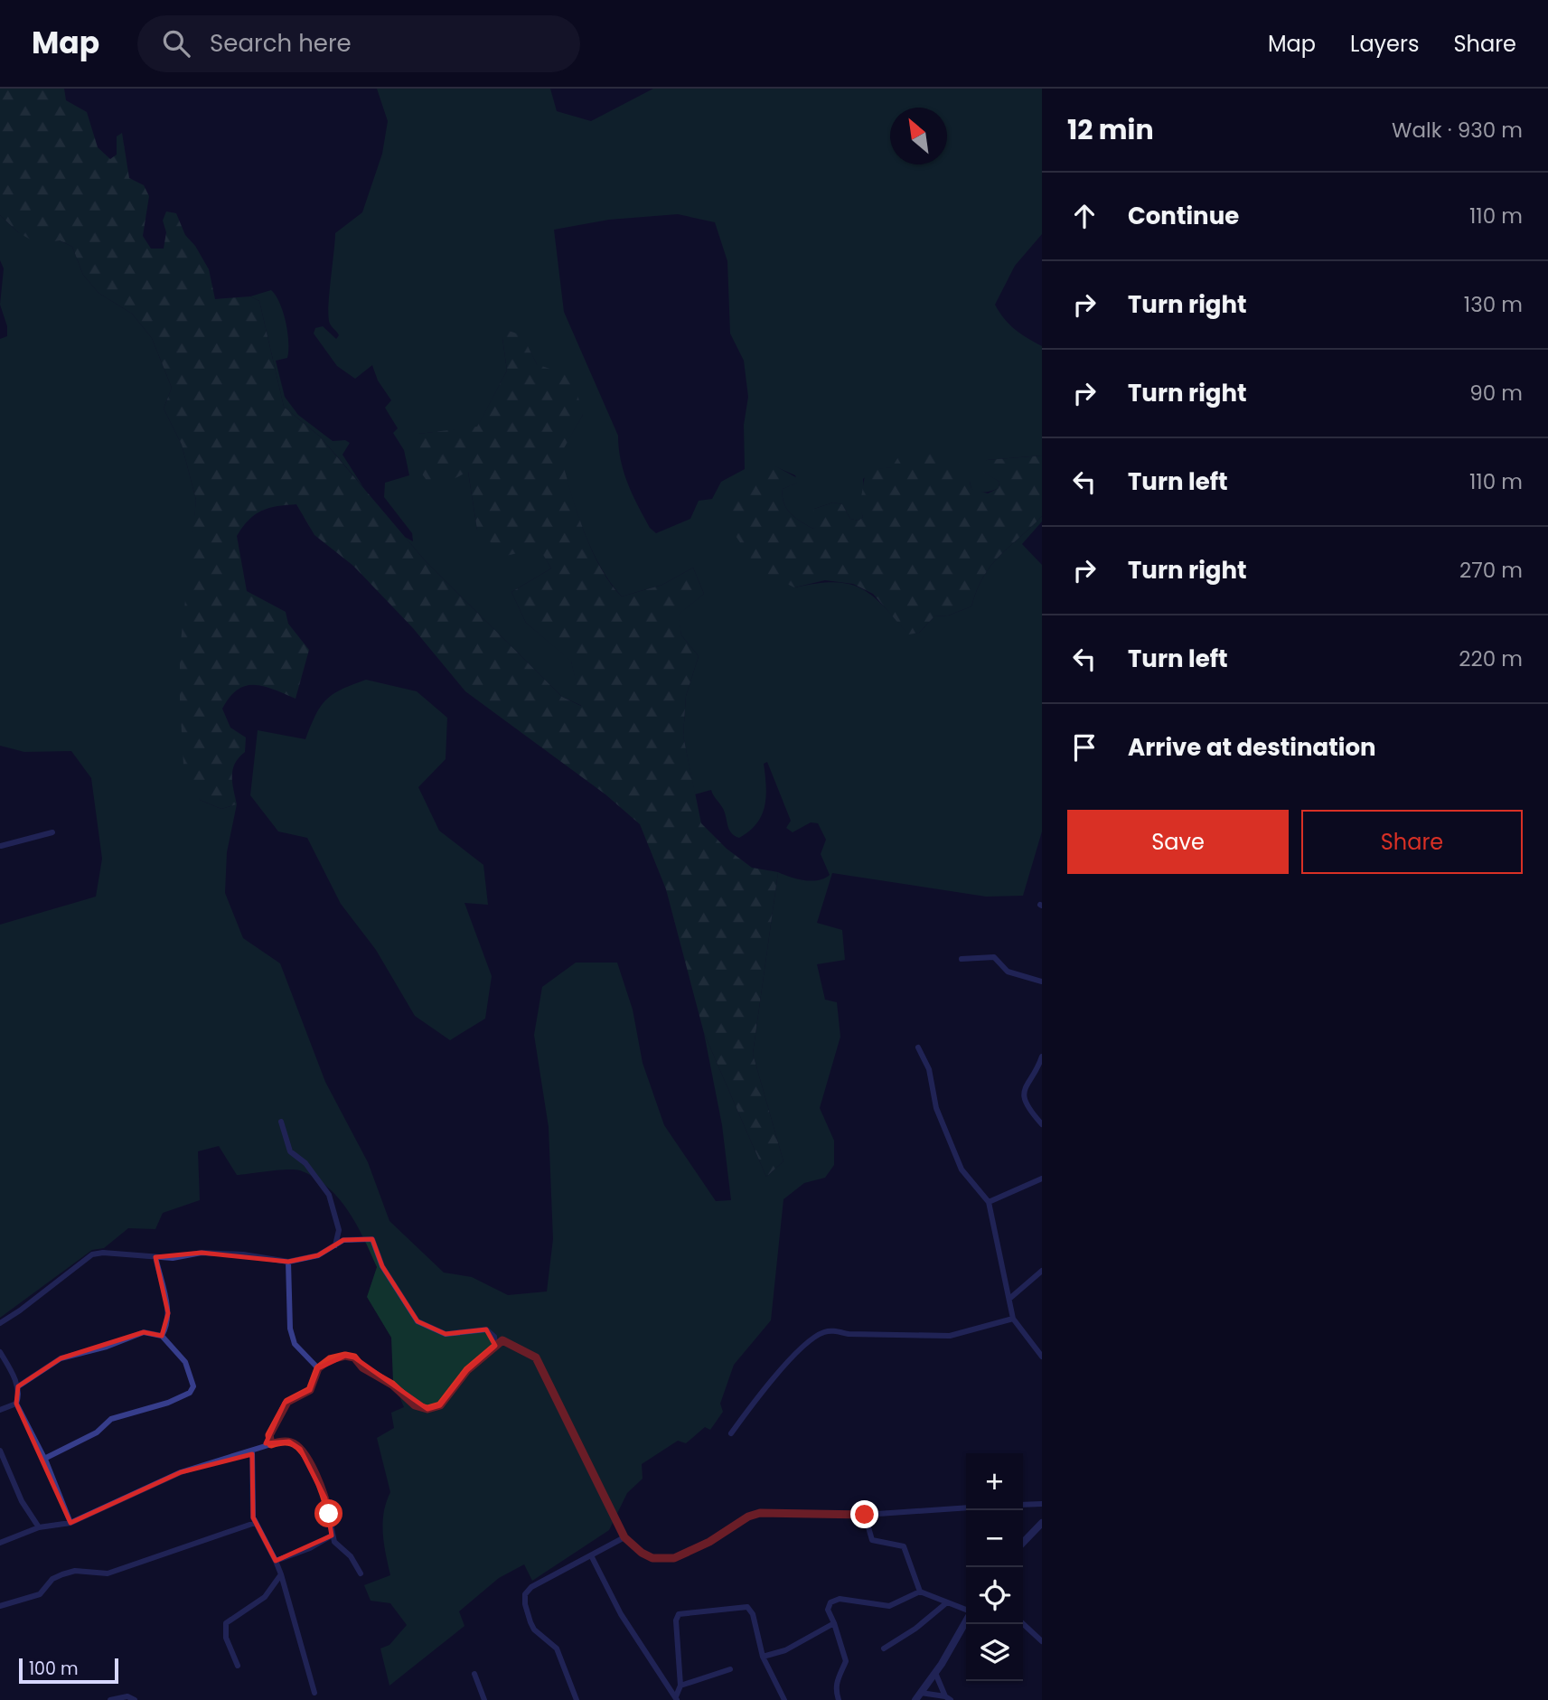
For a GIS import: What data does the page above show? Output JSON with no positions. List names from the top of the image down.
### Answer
{
  "scale_bar": "100 m",
  "north": "top left",
  "page": {
    "header": "Map",
    "search": "Search here",
    "nav": ["Map", "Layers", "Share"],
    "heading": ["12 min", "Walk · 930 m"],
    "list": [
      ["Continue", "110 m"],
      ["Turn right", "130 m"],
      ["Turn right", "90 m"],
      ["Turn left", "110 m"],
      ["Turn right", "270 m"],
      ["Turn left", "220 m"],
      "Arrive at destination"
    ],
    "buttons": ["Save", "Share"],
    "map_buttons": ["+", "−"],
    "scale": "100 m"
  }
}
